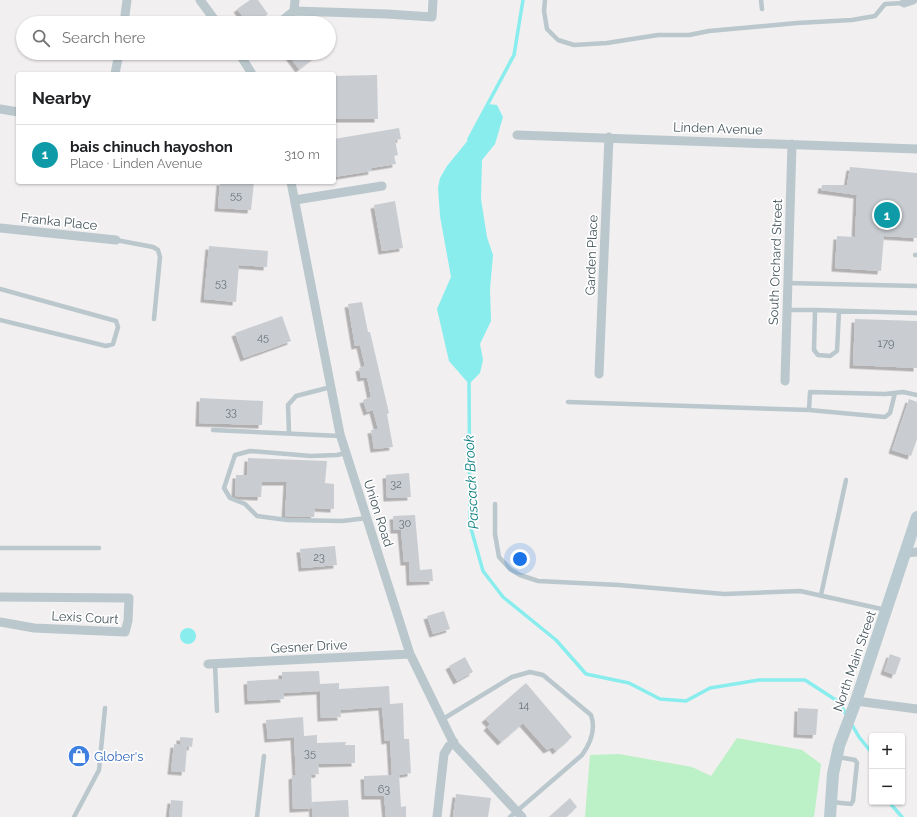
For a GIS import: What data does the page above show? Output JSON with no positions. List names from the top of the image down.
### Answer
{
  "streets": {
    "main road": ["North Main Street"],
    "street": [
      "Linden Avenue",
      "Franka Place",
      "Garden Place",
      "South Orchard Street",
      "Union Road",
      "Lexis Court",
      "Gesner Drive"
    ]
  },
  "crossings": [
    ["Linden Avenue", "Garden Place"],
    ["Linden Avenue", "South Orchard Street"],
    ["Union Road", "Gesner Drive"]
  ],
  "water": ["Pascack Brook"],
  "places": {
    "shop": ["Glober's"]
  },
  "house_numbers": [
    "55",
    "53",
    "45",
    "179",
    "33",
    "32",
    "30",
    "23",
    "14",
    "35",
    "63"
  ],
  "page": {
    "search": "Search here",
    "heading": "Nearby",
    "list": [
      {
        "mark": "1",
        "name": "bais chinuch hayoshon",
        "note": "Place · Linden Avenue",
        "value": "310 m"
      }
    ],
    "pins": "1",
    "map_buttons": ["+", "−"]
  }
}
